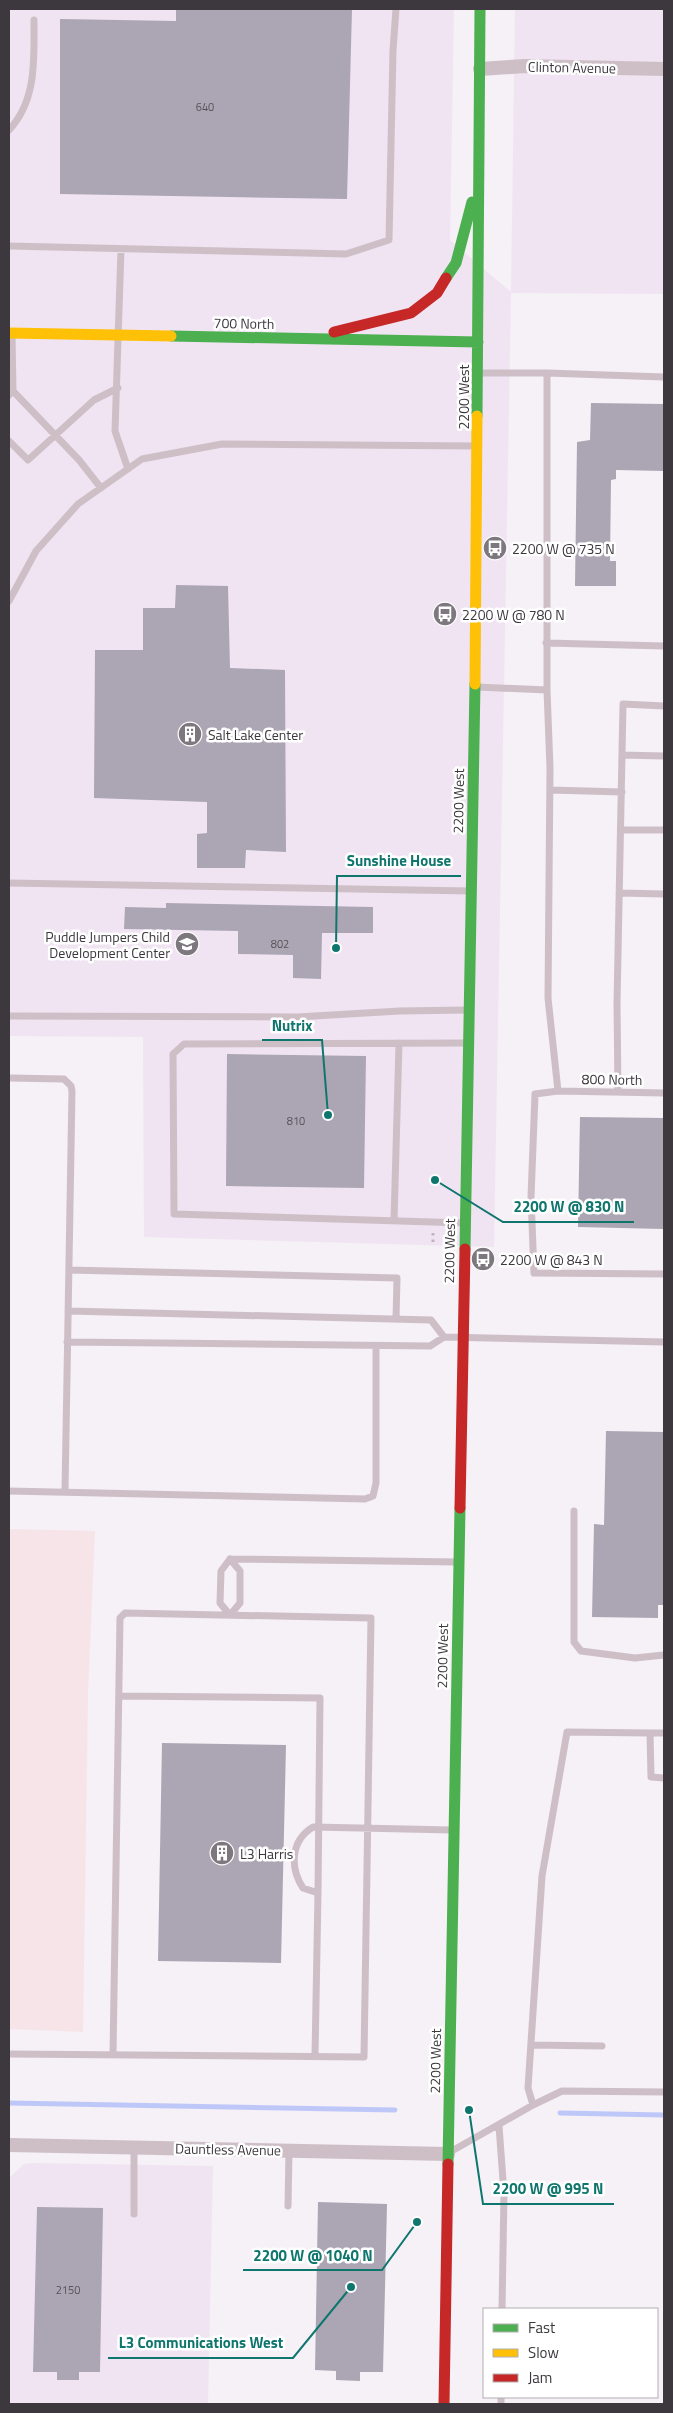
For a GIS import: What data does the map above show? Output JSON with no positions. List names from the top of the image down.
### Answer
{
  "streets": {
    "street": [
      "Clinton Avenue",
      "700 North",
      "2200 West",
      "Dauntless Avenue"
    ],
    "lane": ["800 North"]
  },
  "crossings": [
    ["Clinton Avenue", "2200 West"],
    ["700 North", "2200 West"],
    ["2200 West", "Dauntless Avenue"]
  ],
  "places": {
    "bus stop": ["2200 W @ 735 N", "2200 W @ 780 N", "2200 W @ 843 N"],
    "building": ["Salt Lake Center", "L3 Harris"],
    "school or university": ["Puddle Jumpers Child Development Center"],
    "other": [
      "Sunshine House",
      "Nutrix",
      "2200 W @ 830 N",
      "2200 W @ 995 N",
      "2200 W @ 1040 N",
      "L3 Communications West"
    ]
  },
  "house_numbers": [
    "640",
    "802",
    "810",
    "2150"
  ],
  "legend": ["Fast", "Slow", "Jam"]
}
